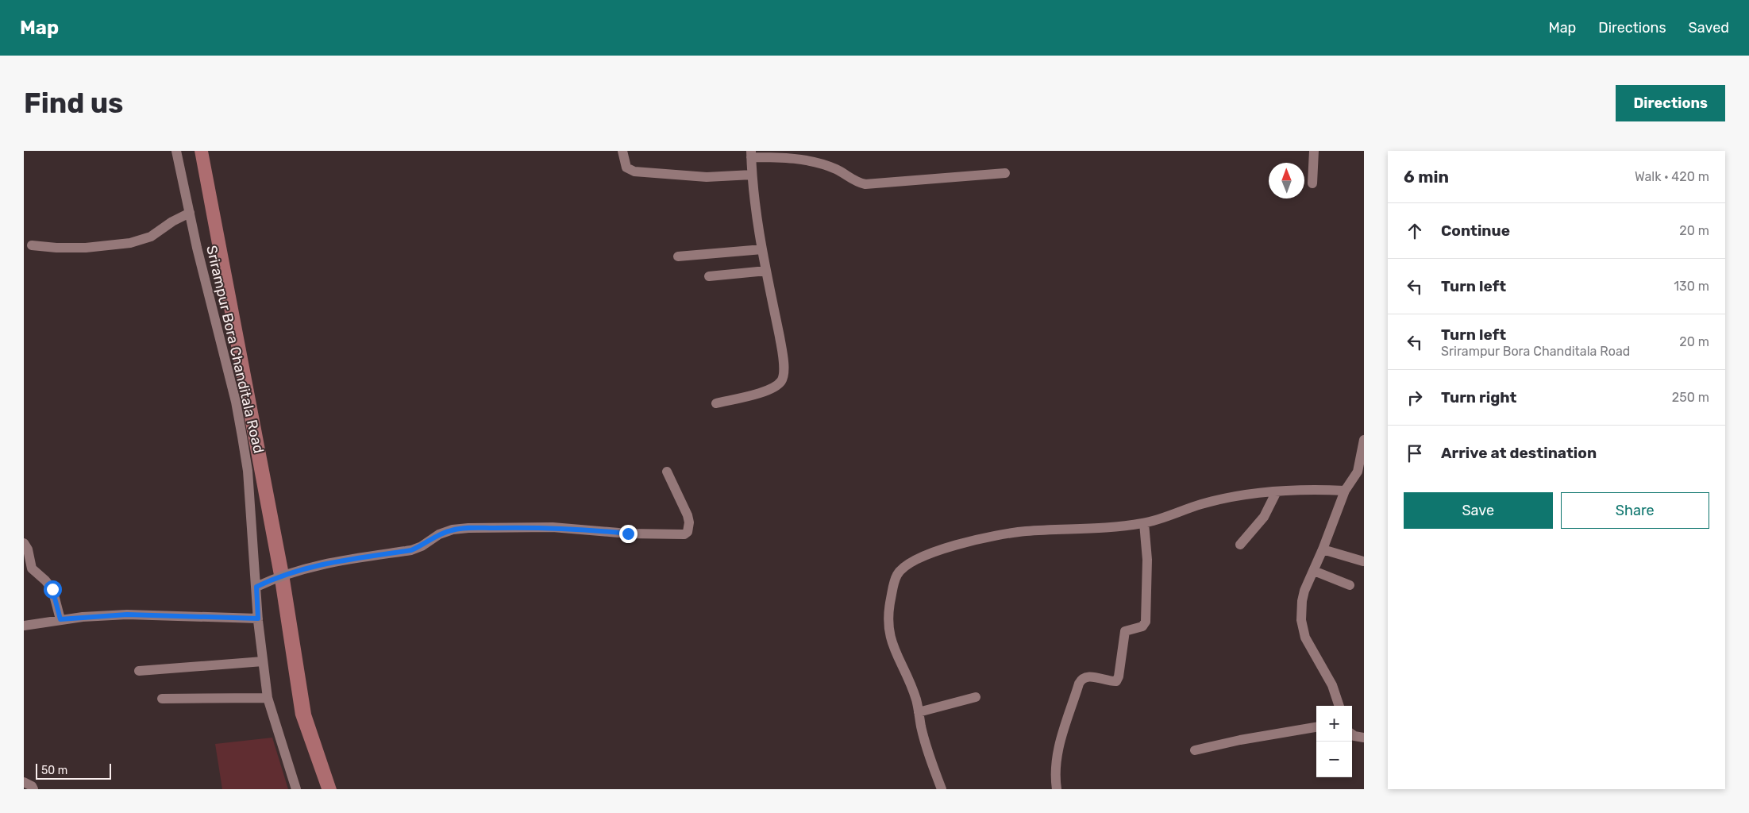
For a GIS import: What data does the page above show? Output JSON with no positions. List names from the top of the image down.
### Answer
{
  "streets": {
    "street": ["Srirampur Bora Chanditala Road"]
  },
  "scale_bar": "50 m",
  "north": "top",
  "page": {
    "header": "Map",
    "nav": ["Map", "Directions", "Saved"],
    "buttons": [
      "Directions",
      ["Save", "Share"]
    ],
    "title": "Find us",
    "heading": ["6 min", "Walk · 420 m"],
    "list": [
      ["Continue", "20 m"],
      ["Turn left", "130 m"],
      ["Turn left", "Srirampur Bora Chanditala Road", "20 m"],
      ["Turn right", "250 m"],
      "Arrive at destination"
    ],
    "map_buttons": ["+", "−"],
    "scale": "50 m"
  }
}
